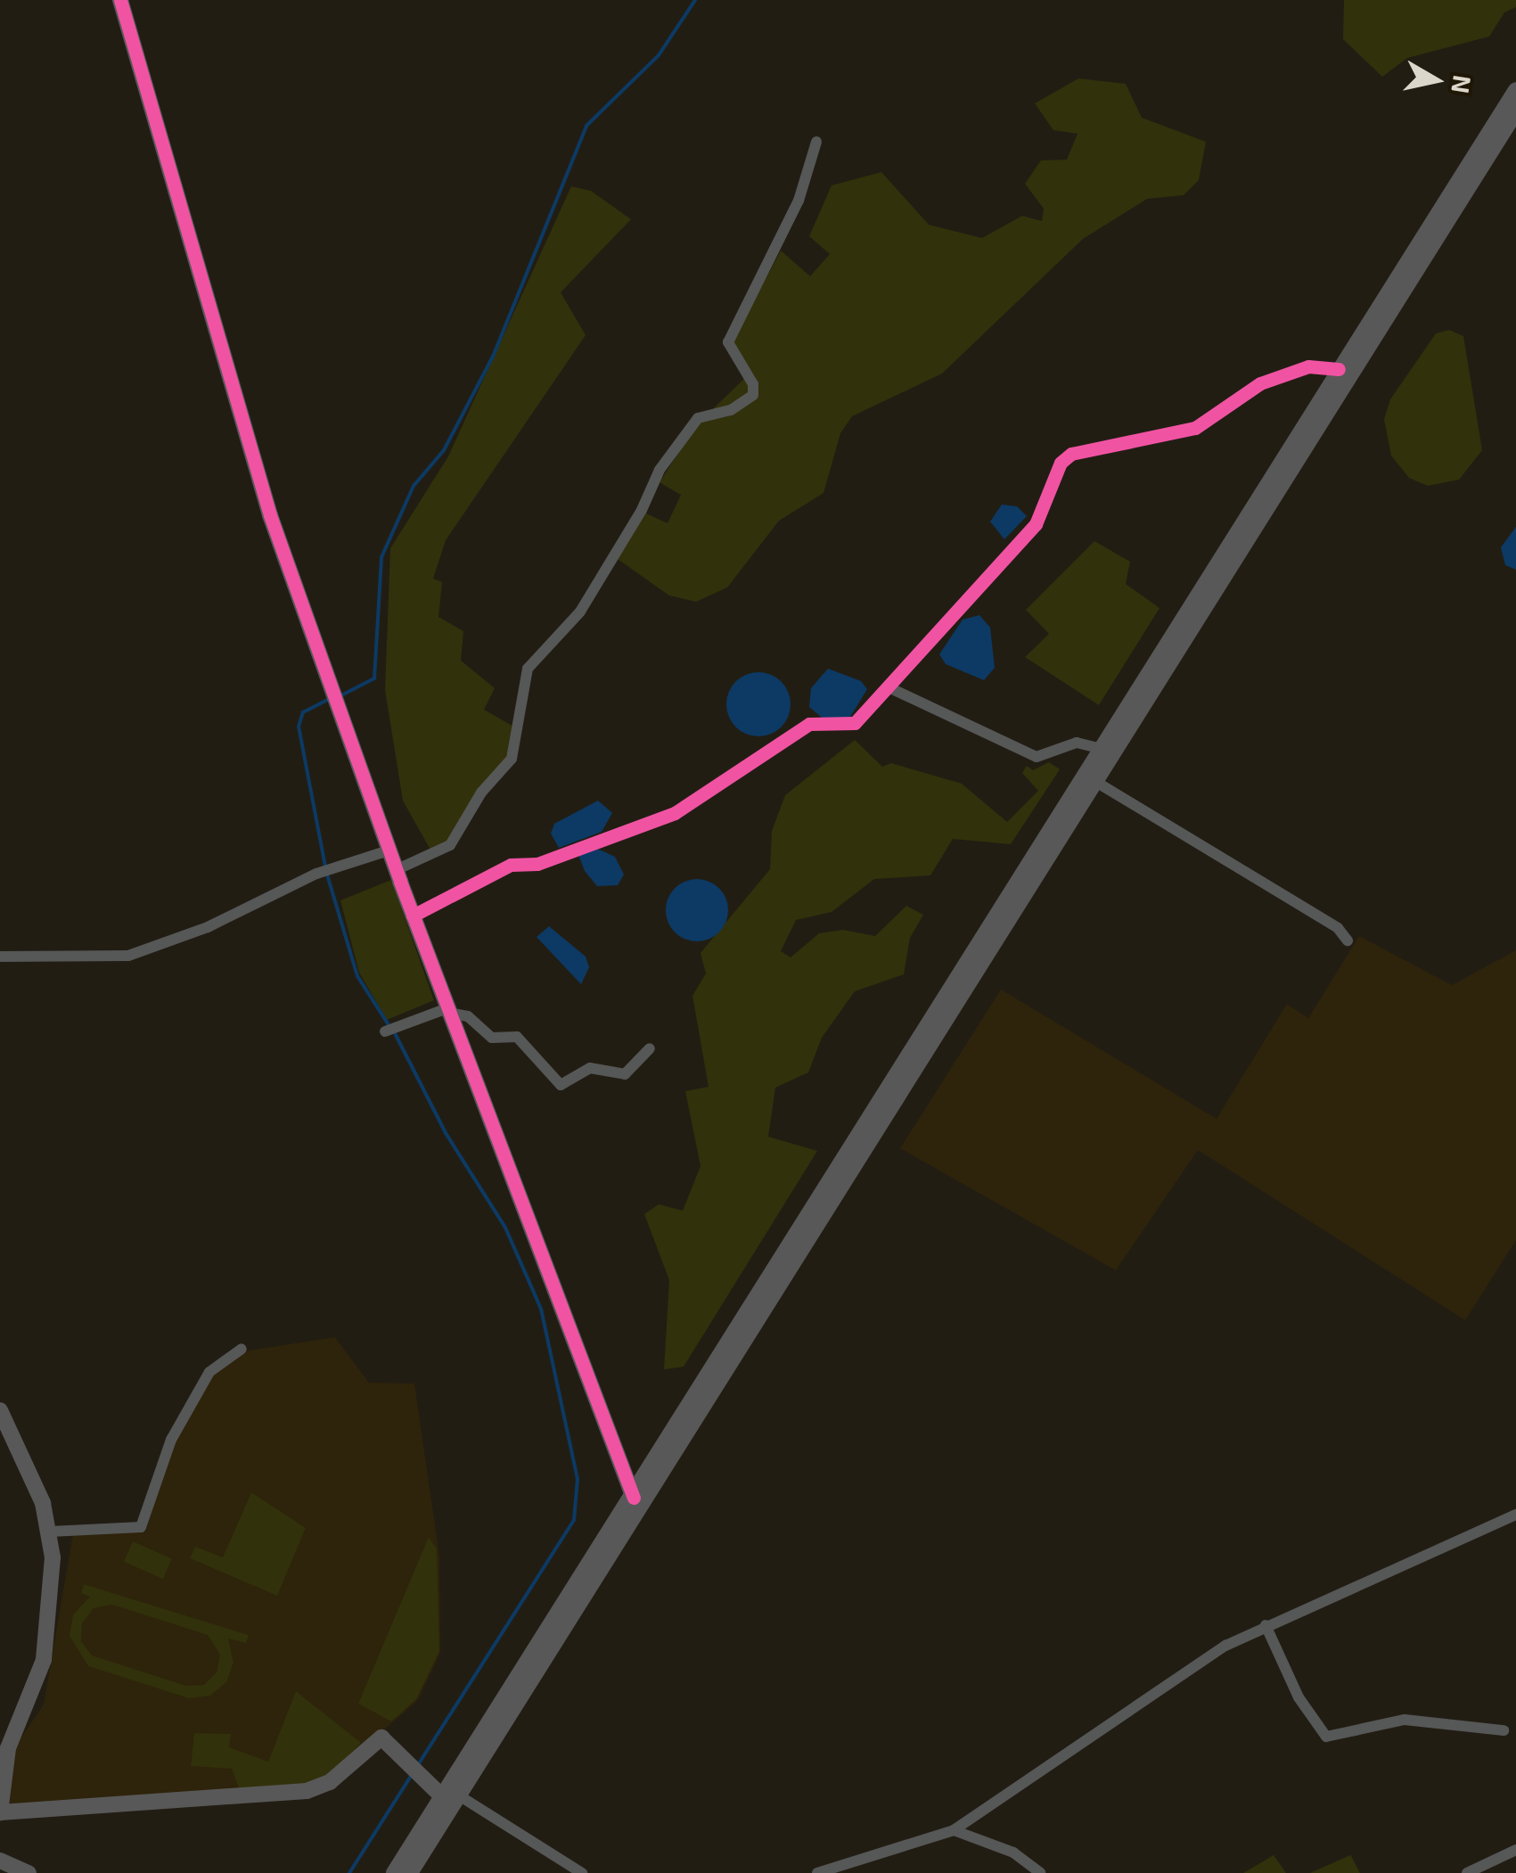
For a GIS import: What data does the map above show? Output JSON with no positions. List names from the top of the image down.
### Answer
{
  "north": "right"
}
